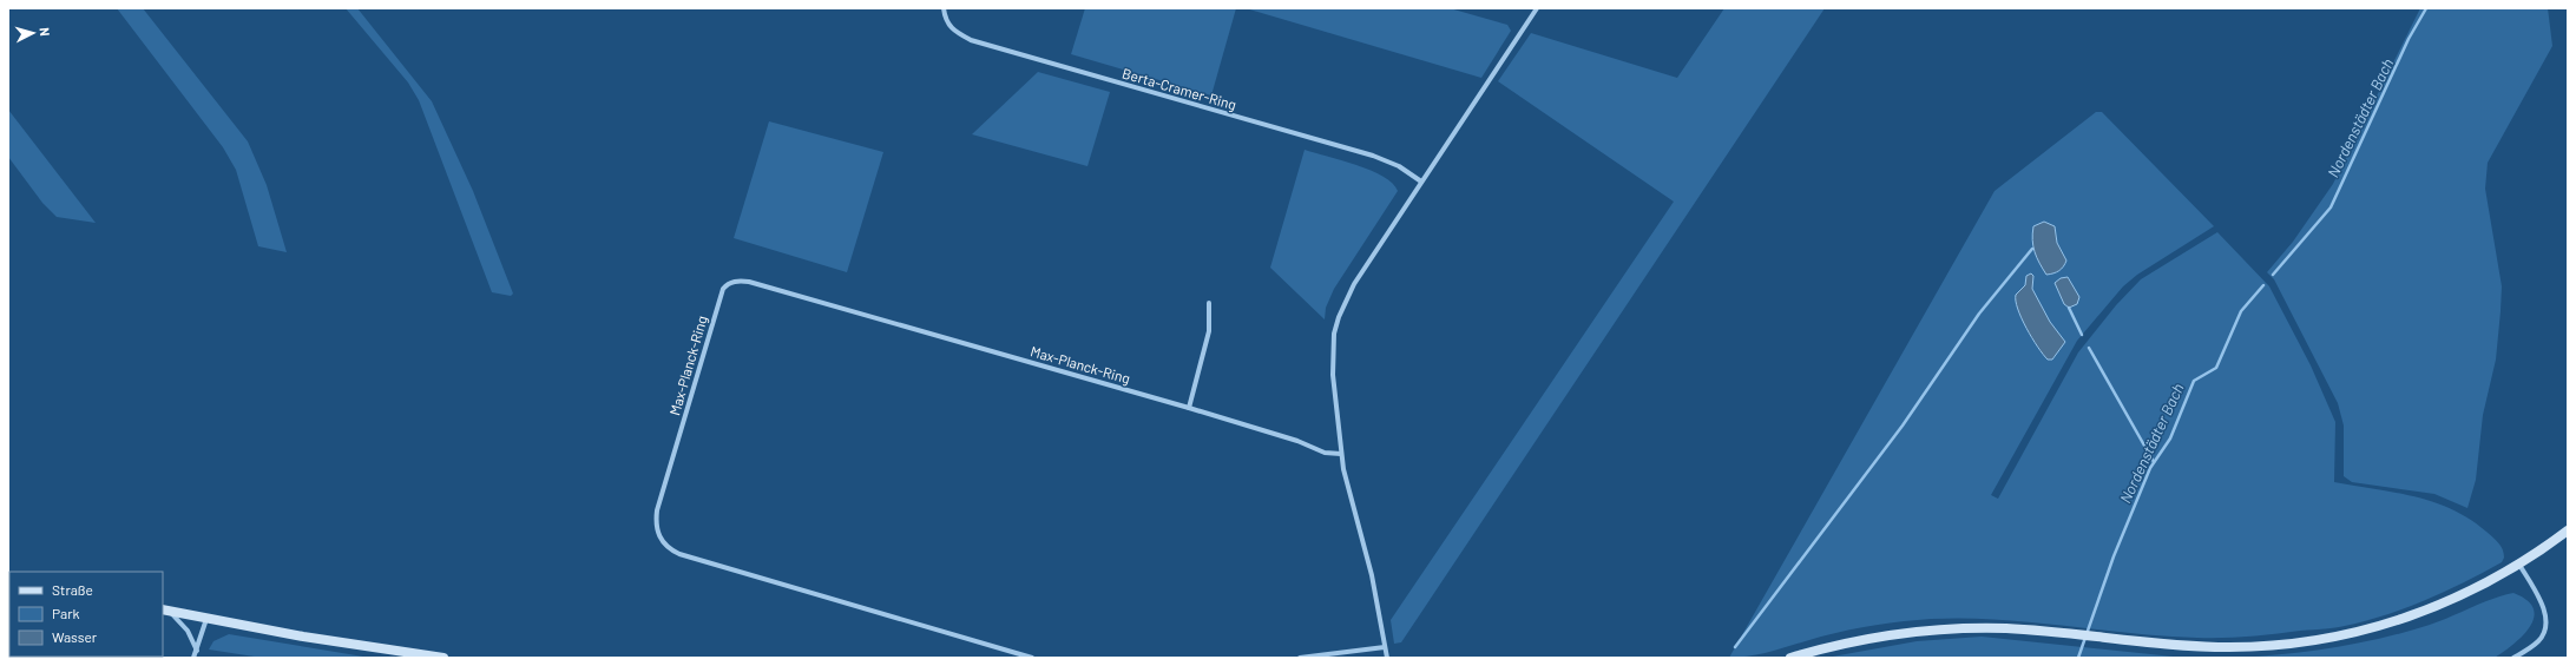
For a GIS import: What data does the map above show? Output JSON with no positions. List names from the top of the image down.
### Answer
{
  "streets": {
    "street": ["Berta-Cramer-Ring", "Max-Planck-Ring"]
  },
  "water": ["Nordenstädter Bach"],
  "legend": ["Straße", "Park", "Wasser"],
  "north": "right"
}
